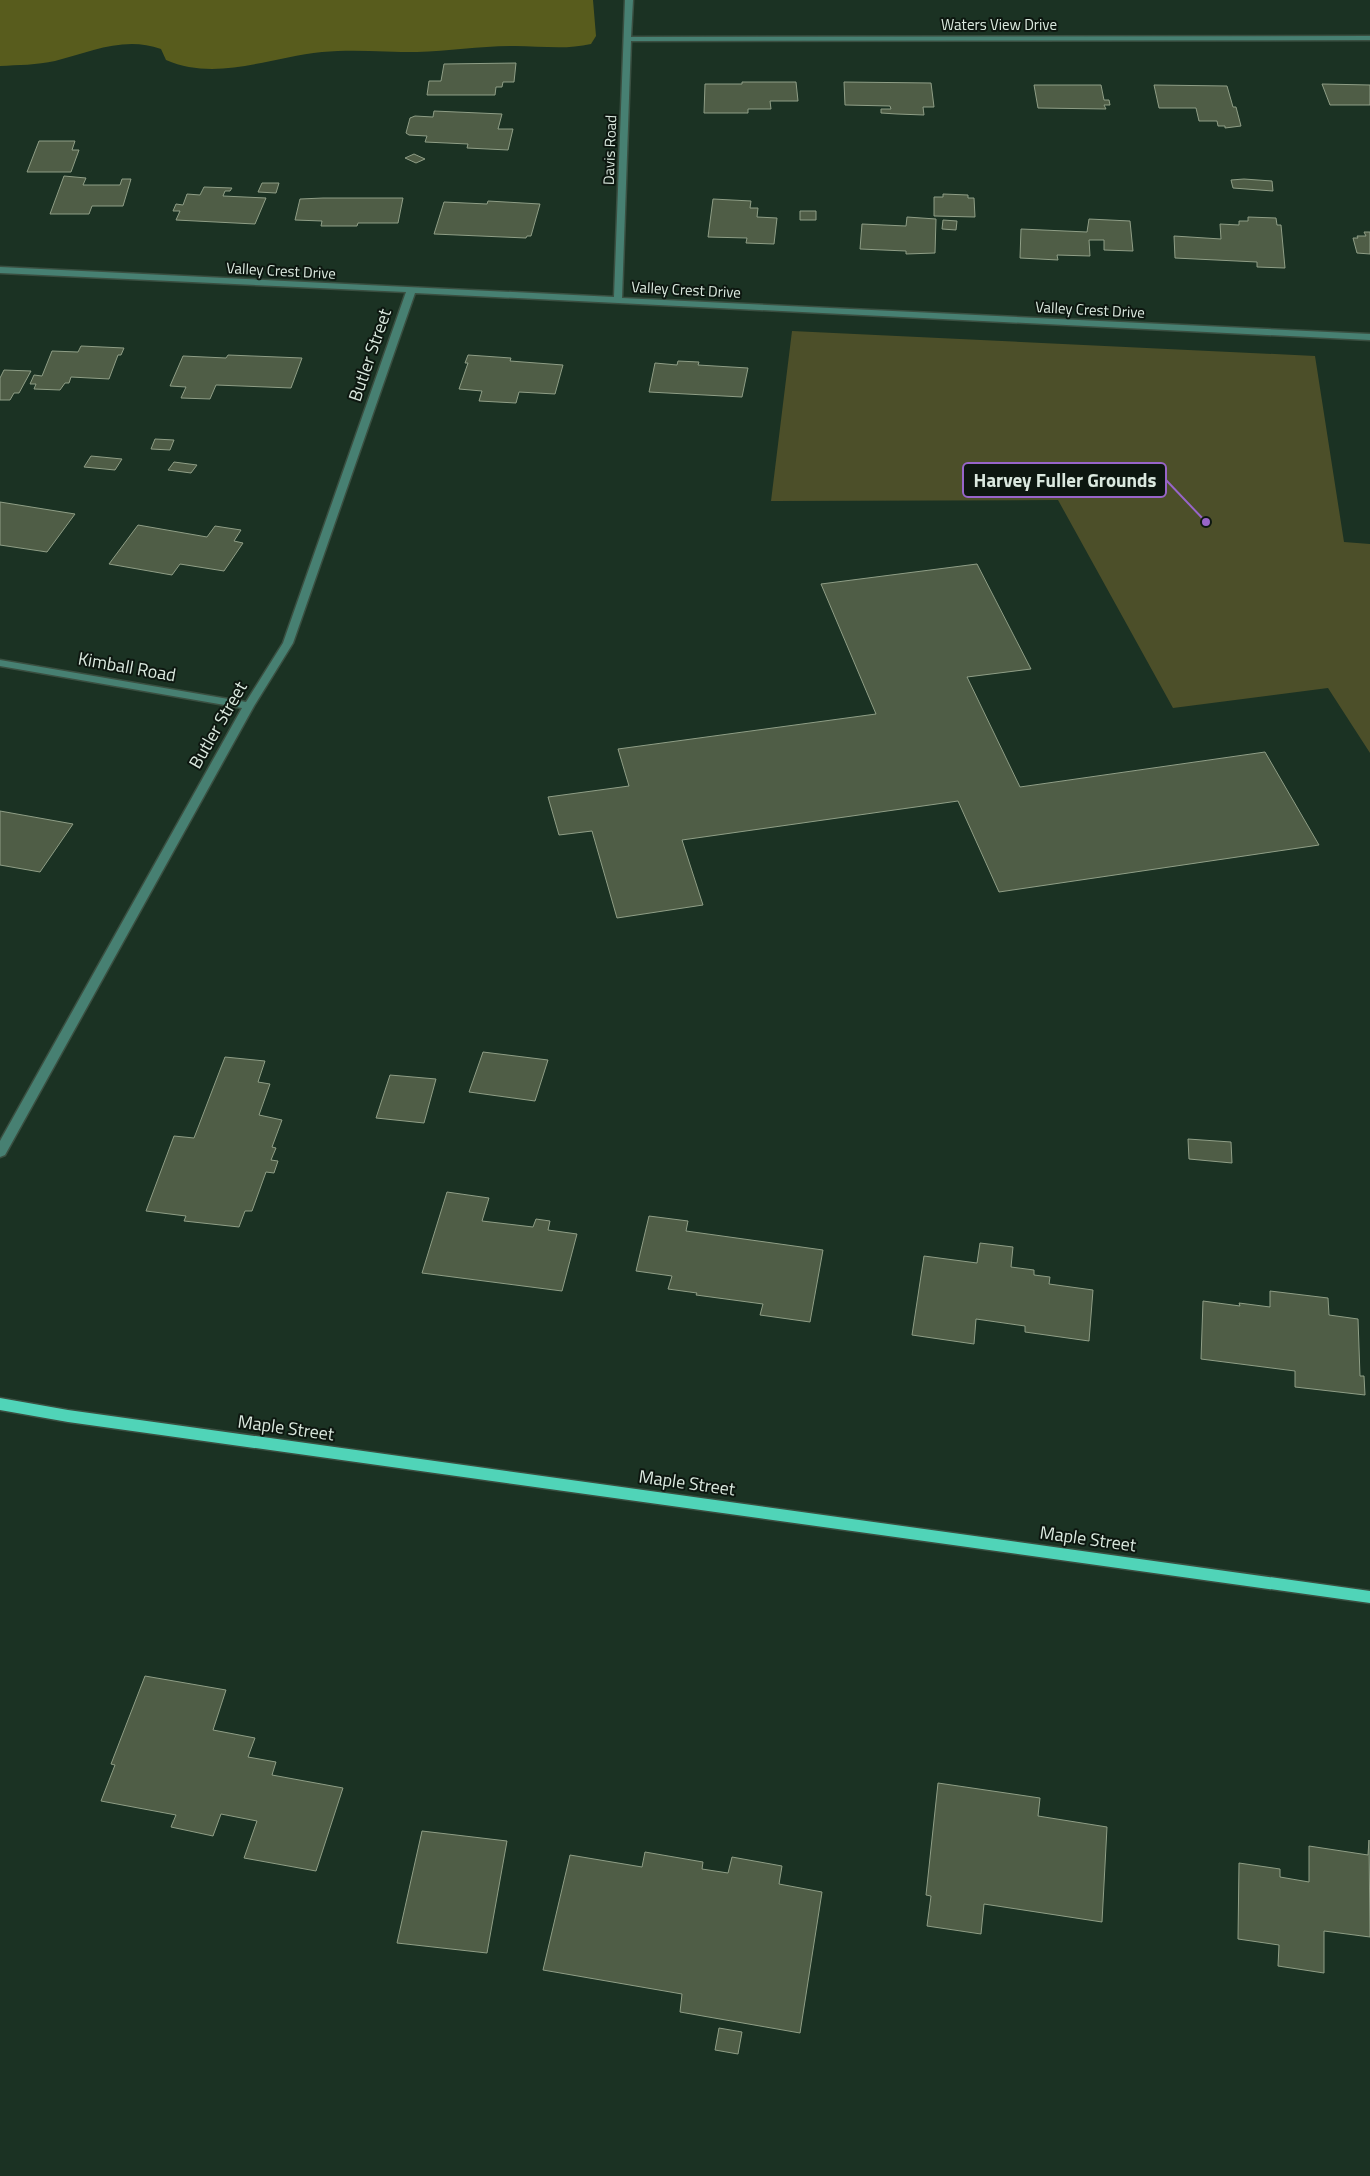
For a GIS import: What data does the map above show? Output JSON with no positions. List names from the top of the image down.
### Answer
{
  "streets": {
    "main road": ["Maple Street"],
    "street": [
      "Waters View Drive",
      "Davis Road",
      "Valley Crest Drive",
      "Butler Street",
      "Kimball Road"
    ]
  },
  "crossings": [
    ["Waters View Drive", "Davis Road"],
    ["Davis Road", "Valley Crest Drive"],
    ["Valley Crest Drive", "Butler Street"],
    ["Butler Street", "Kimball Road"]
  ],
  "places": ["Harvey Fuller Grounds"]
}
